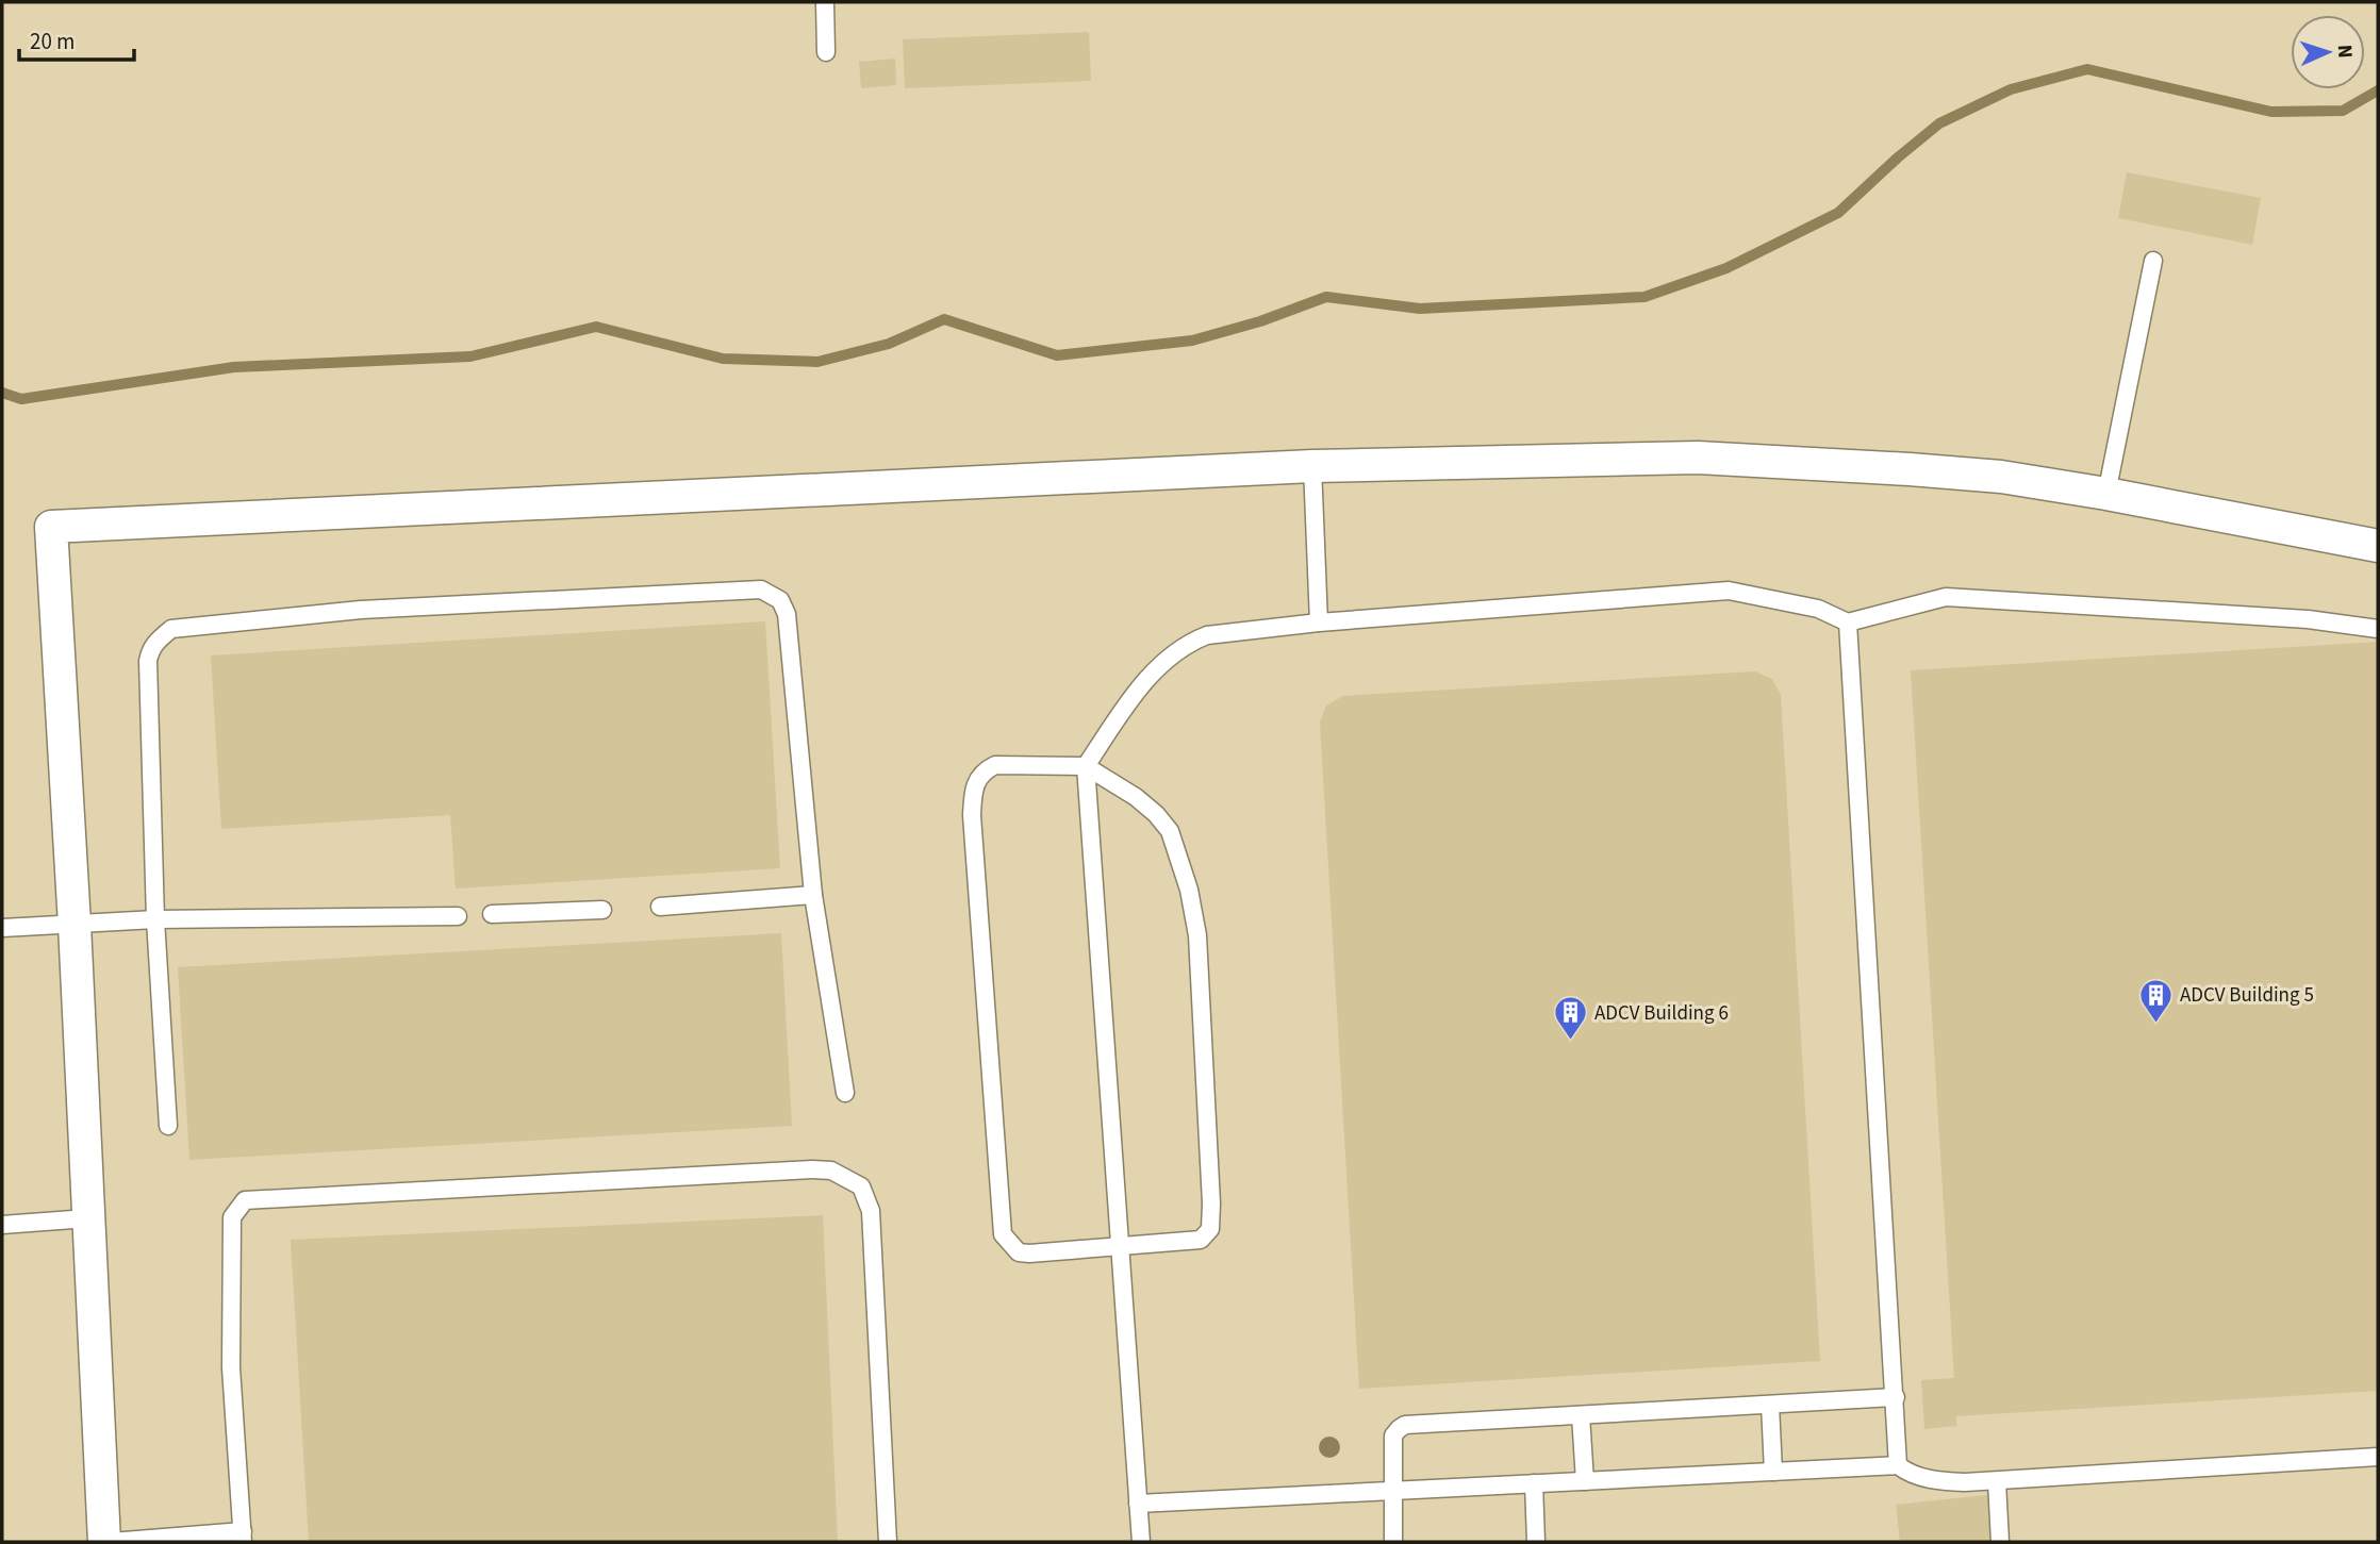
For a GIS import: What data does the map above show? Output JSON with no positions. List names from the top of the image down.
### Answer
{
  "places": {
    "building": ["ADCV Building 5", "ADCV Building 6"]
  },
  "scale_bar": "20 m",
  "north": "right"
}
